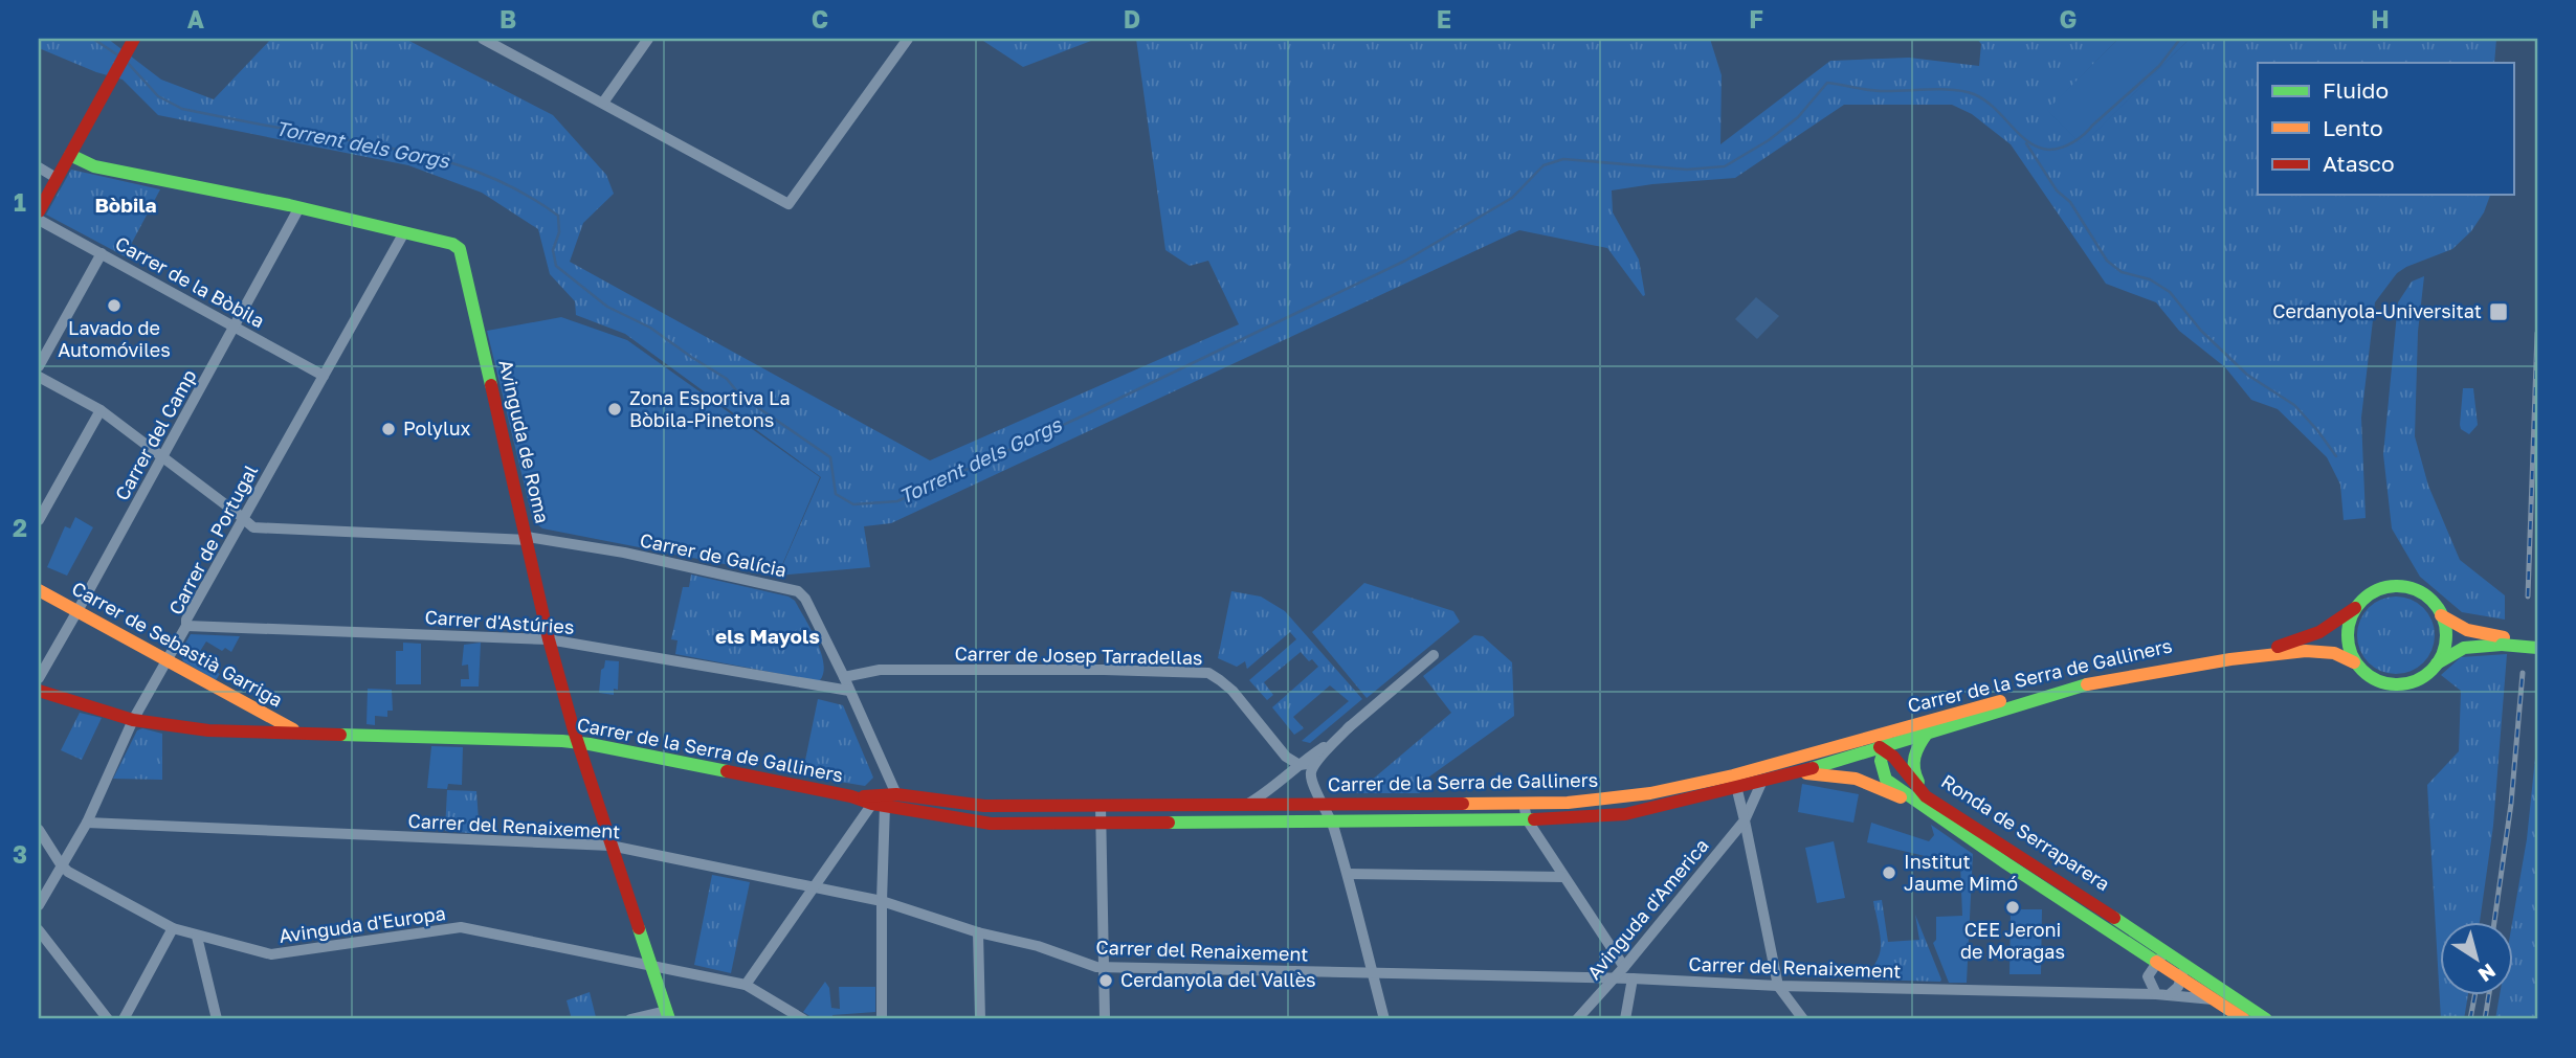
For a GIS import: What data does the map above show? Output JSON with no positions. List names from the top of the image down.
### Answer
{
  "streets": {
    "street": [
      "Carrer de la Bòbila",
      "Carrer del Camp",
      "Avinguda de Roma",
      "Carrer de Portugal",
      "Carrer de Galícia",
      "Carrer d'Astúries",
      "Carrer de Sebastià Garriga",
      "Carrer de Josep Tarradellas",
      "Carrer de la Serra de Galliners",
      "Carrer del Renaixement",
      "Ronda de Serraparera",
      "Avinguda d'America",
      "Avinguda d'Europa"
    ]
  },
  "crossings": [
    ["Carrer de la Bòbila", "Carrer del Camp"],
    ["Carrer de la Bòbila", "Carrer de Portugal"],
    ["Carrer del Camp", "Avinguda de Roma"],
    ["Carrer del Camp", "Carrer de Sebastià Garriga"],
    ["Avinguda de Roma", "Carrer de Portugal"],
    ["Avinguda de Roma", "Carrer de Galícia"],
    ["Avinguda de Roma", "Carrer d'Astúries"],
    ["Avinguda de Roma", "Carrer de la Serra de Galliners"],
    ["Avinguda de Roma", "Carrer del Renaixement"],
    ["Avinguda de Roma", "Avinguda d'Europa"],
    ["Carrer de Portugal", "Carrer de Galícia"],
    ["Carrer de Portugal", "Carrer d'Astúries"],
    ["Carrer de Portugal", "Carrer de Sebastià Garriga"],
    ["Carrer de Portugal", "Carrer de la Serra de Galliners"],
    ["Carrer de Portugal", "Carrer del Renaixement"],
    ["Carrer de Portugal", "Avinguda d'Europa"],
    ["Carrer de Galícia", "Carrer d'Astúries"],
    ["Carrer de Galícia", "Carrer de Josep Tarradellas"],
    ["Carrer de Galícia", "Carrer de la Serra de Galliners"],
    ["Carrer de Sebastià Garriga", "Carrer de la Serra de Galliners"],
    ["Carrer de la Serra de Galliners", "Ronda de Serraparera"],
    ["Carrer de la Serra de Galliners", "Avinguda d'America"],
    ["Carrer del Renaixement", "Ronda de Serraparera"],
    ["Carrer del Renaixement", "Avinguda d'America"]
  ],
  "districts": ["Bòbila", "els Mayols"],
  "water": ["Torrent dels Gorgs"],
  "places": {
    "other": [
      "Lavado de Automóviles",
      "Zona Esportiva La Bòbila-Pinetons",
      "Polylux",
      "Institut Jaume Mimó",
      "CEE Jeroni de Moragas",
      "Cerdanyola del Vallès"
    ],
    "transit": ["Cerdanyola-Universitat"]
  },
  "legend": ["Fluido", "Lento", "Atasco"],
  "north": "bottom right",
  "grid": {
    "columns": [
      "A",
      "B",
      "C",
      "D",
      "E",
      "F",
      "G",
      "H"
    ],
    "rows": ["1", "2", "3"]
  }
}
